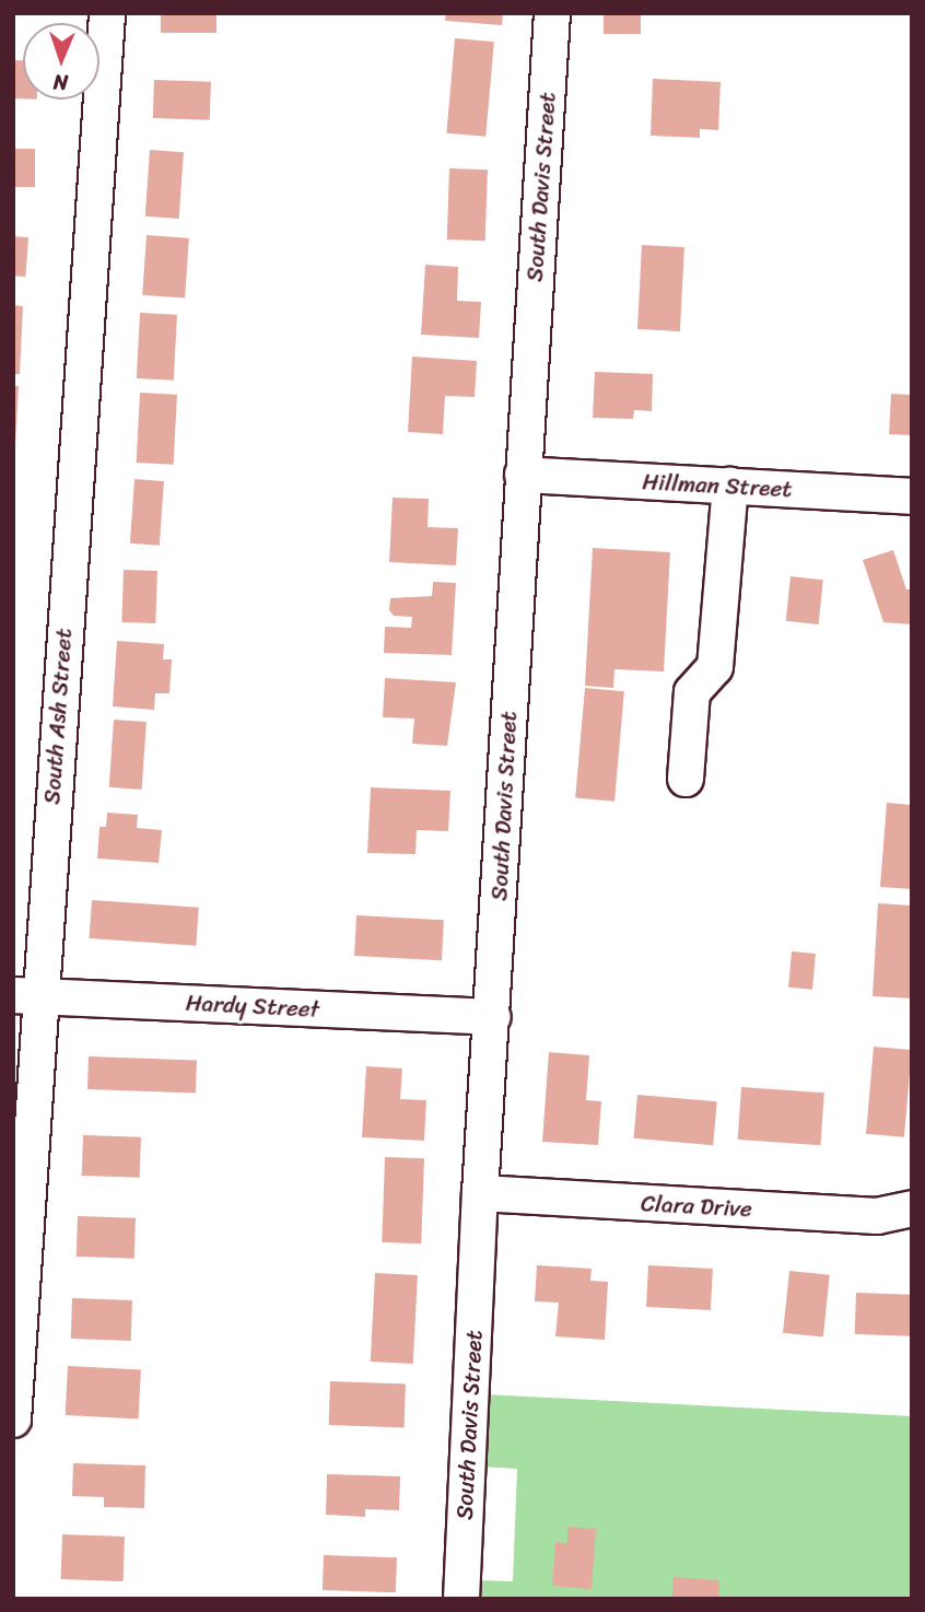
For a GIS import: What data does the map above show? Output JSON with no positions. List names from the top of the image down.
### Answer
{
  "streets": {
    "street": [
      "South Davis Street",
      "Hillman Street",
      "South Ash Street",
      "Hardy Street",
      "Clara Drive"
    ]
  },
  "crossings": [
    ["South Davis Street", "Hillman Street"],
    ["South Davis Street", "Hardy Street"],
    ["South Davis Street", "Clara Drive"],
    ["South Ash Street", "Hardy Street"]
  ],
  "north": "bottom"
}
